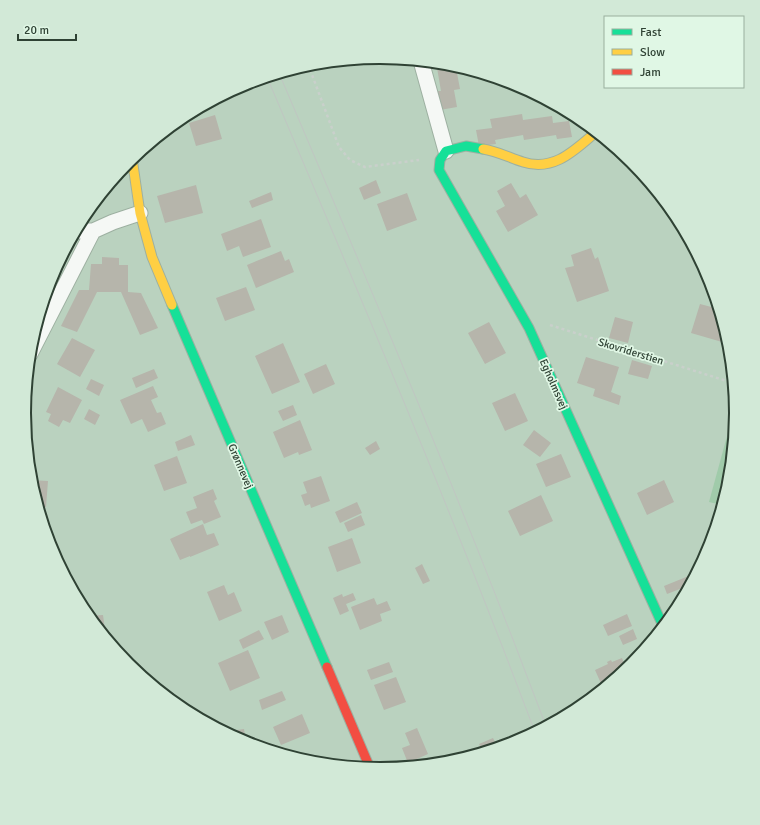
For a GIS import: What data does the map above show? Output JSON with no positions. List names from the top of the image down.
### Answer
{
  "streets": {
    "street": ["Egholmsvej", "Grønnevej"],
    "path": ["Skovriderstien"]
  },
  "crossings": [
    ["Skovriderstien", "Egholmsvej"]
  ],
  "legend": ["Fast", "Slow", "Jam"],
  "scale_bar": "20 m"
}
